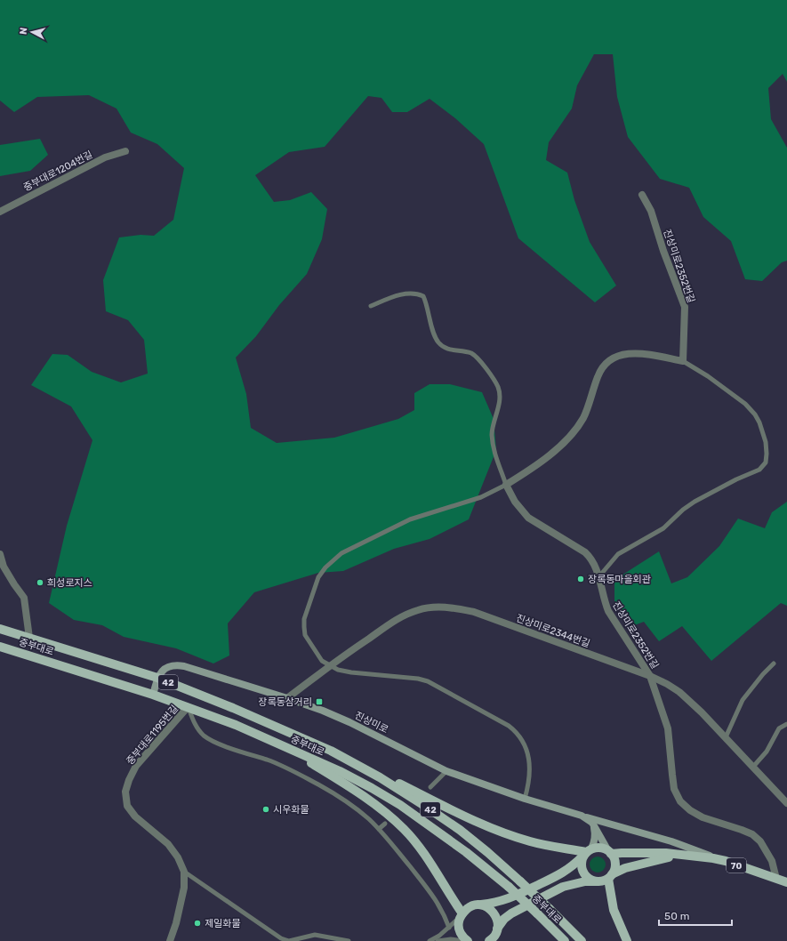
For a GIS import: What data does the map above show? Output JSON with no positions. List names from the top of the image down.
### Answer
{
  "streets": {
    "main road": ["중부대로", "42", "70"],
    "street": [
      "중부대로1204번길",
      "진상미로2352번길",
      "진상미로2344번길",
      "진상미로",
      "중부대로1195번길"
    ]
  },
  "crossings": [
    ["진상미로2352번길", "진상미로2344번길"],
    ["진상미로2352번길", "70"],
    ["진상미로2344번길", "진상미로"],
    ["중부대로", "진상미로"],
    ["중부대로", "중부대로1195번길"]
  ],
  "places": {
    "other": [
      "장록동마을회관",
      "희성로지스",
      "시우화물",
      "제일화물"
    ],
    "transit": ["장록동삼거리"]
  },
  "scale_bar": "50 m",
  "north": "left"
}
